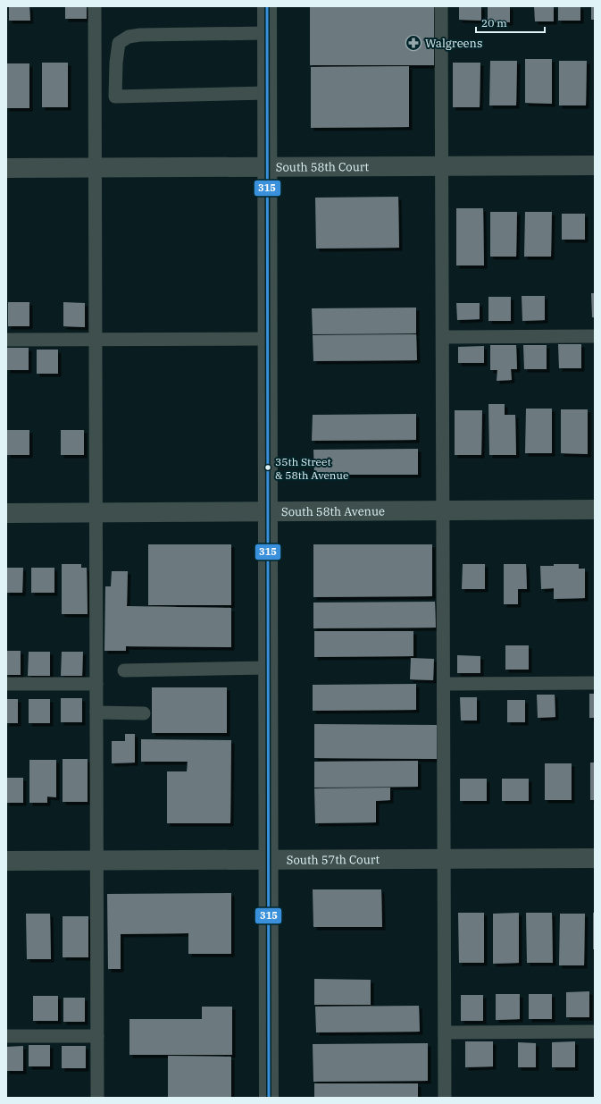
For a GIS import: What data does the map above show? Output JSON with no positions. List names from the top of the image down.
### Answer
{
  "streets": {
    "street": ["South 58th Court", "South 58th Avenue", "South 57th Court"]
  },
  "places": {
    "pharmacy": ["Walgreens"],
    "other": ["35th Street & 58th Avenue"]
  },
  "lines": ["transit line 315"],
  "scale_bar": "20 m"
}
